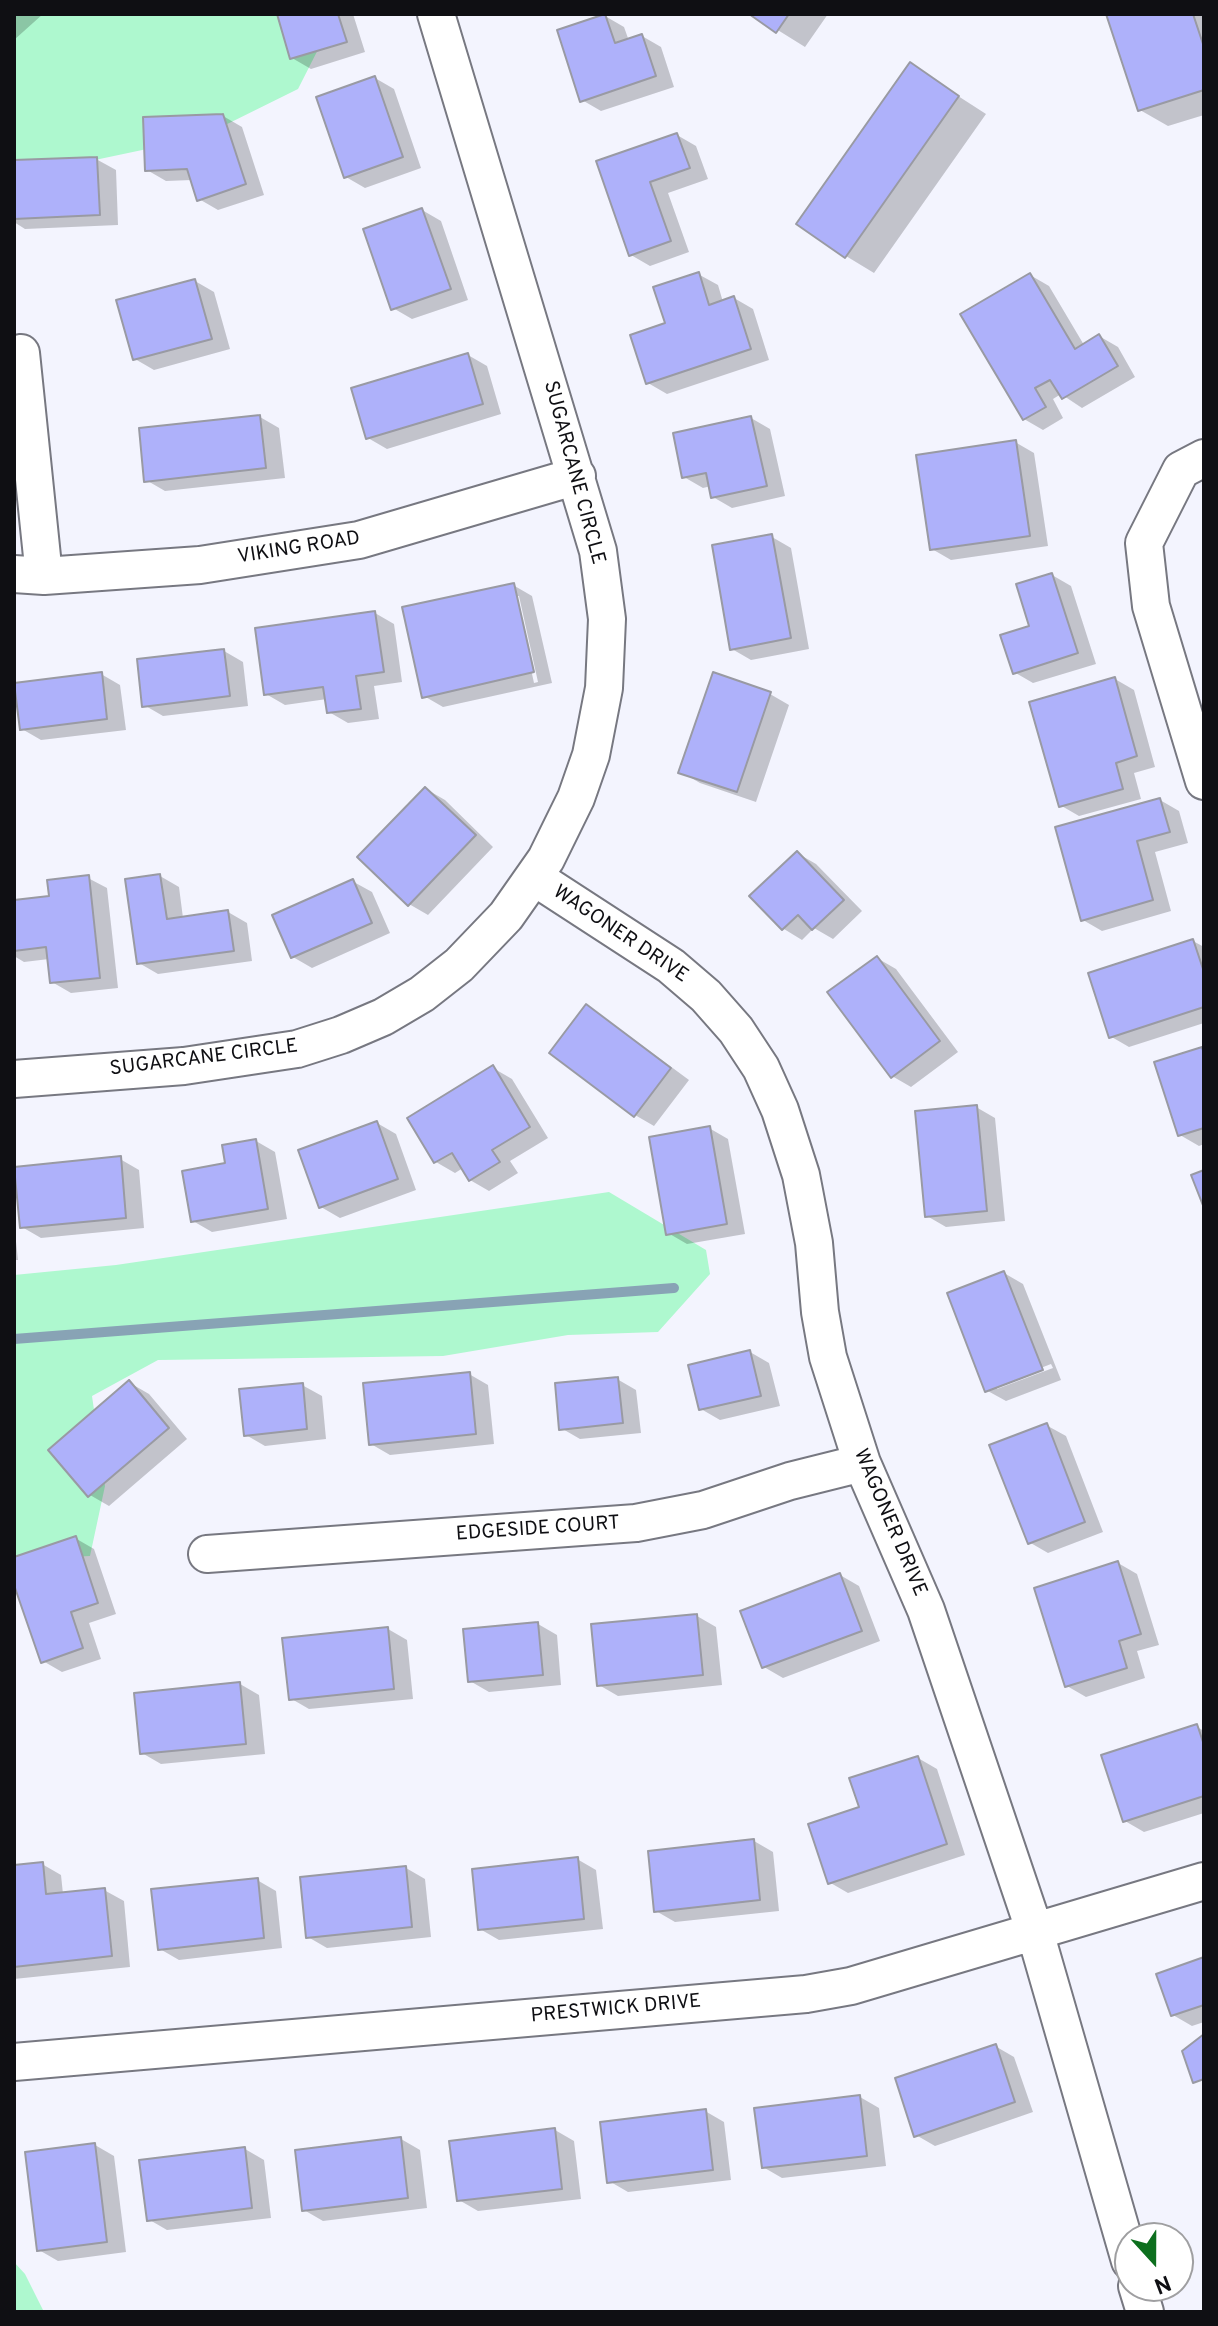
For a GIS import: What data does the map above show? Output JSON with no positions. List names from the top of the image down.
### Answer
{
  "streets": {
    "street": [
      "SUGARCANE CIRCLE",
      "VIKING ROAD",
      "WAGONER DRIVE",
      "EDGESIDE COURT",
      "PRESTWICK DRIVE"
    ]
  },
  "crossings": [
    ["SUGARCANE CIRCLE", "VIKING ROAD"],
    ["SUGARCANE CIRCLE", "WAGONER DRIVE"],
    ["WAGONER DRIVE", "EDGESIDE COURT"],
    ["WAGONER DRIVE", "PRESTWICK DRIVE"]
  ],
  "north": "bottom"
}
